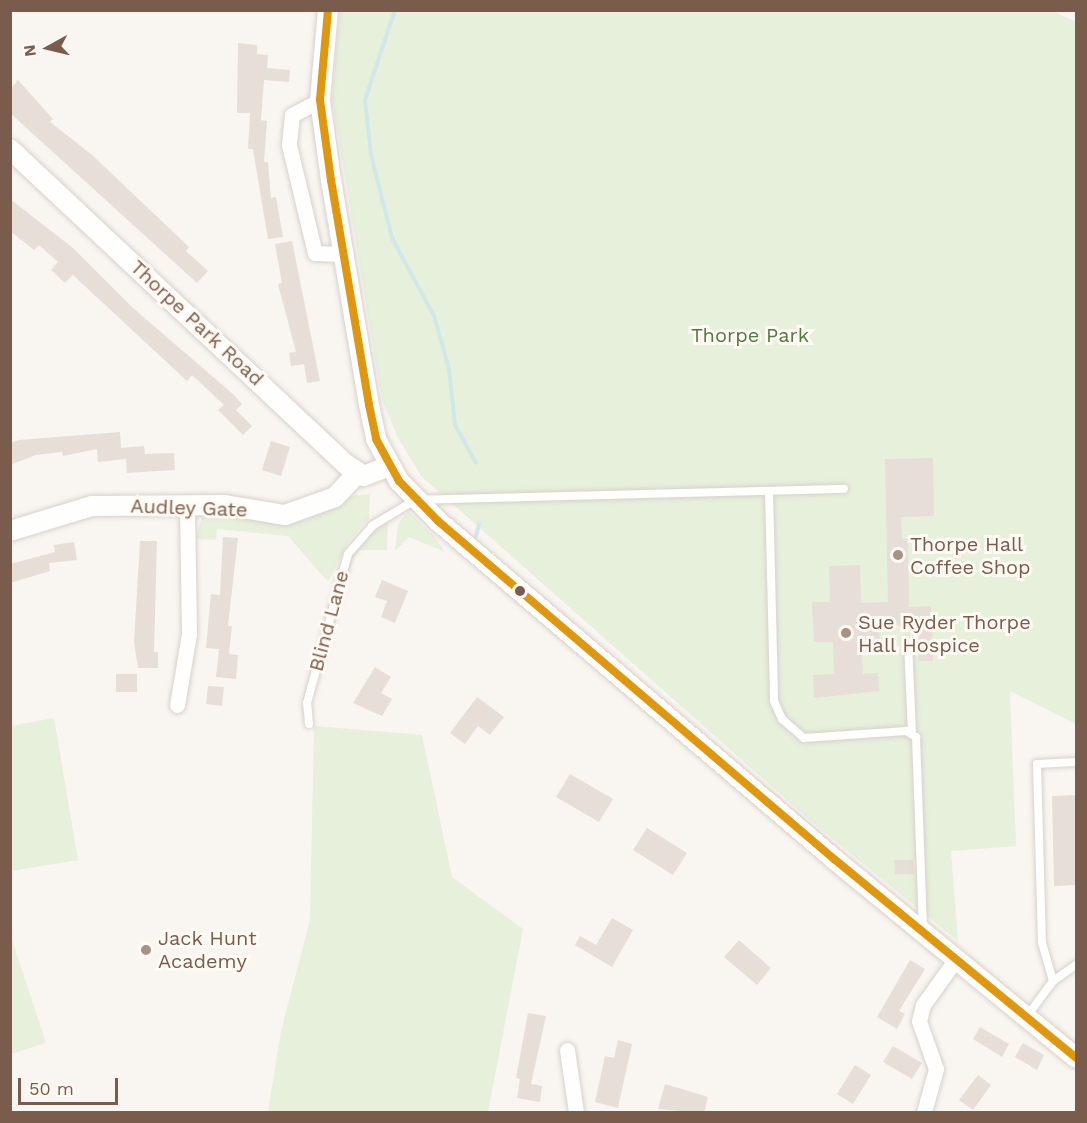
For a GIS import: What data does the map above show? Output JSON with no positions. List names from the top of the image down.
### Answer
{
  "streets": {
    "street": ["Thorpe Park Road", "Audley Gate"],
    "lane": ["Blind Lane"]
  },
  "crossings": [
    ["Thorpe Park Road", "Audley Gate"]
  ],
  "parks": ["Thorpe Park"],
  "places": ["Thorpe Hall Coffee Shop", "Sue Ryder Thorpe Hall Hospice", "Jack Hunt Academy"],
  "scale_bar": "50 m",
  "north": "left"
}
